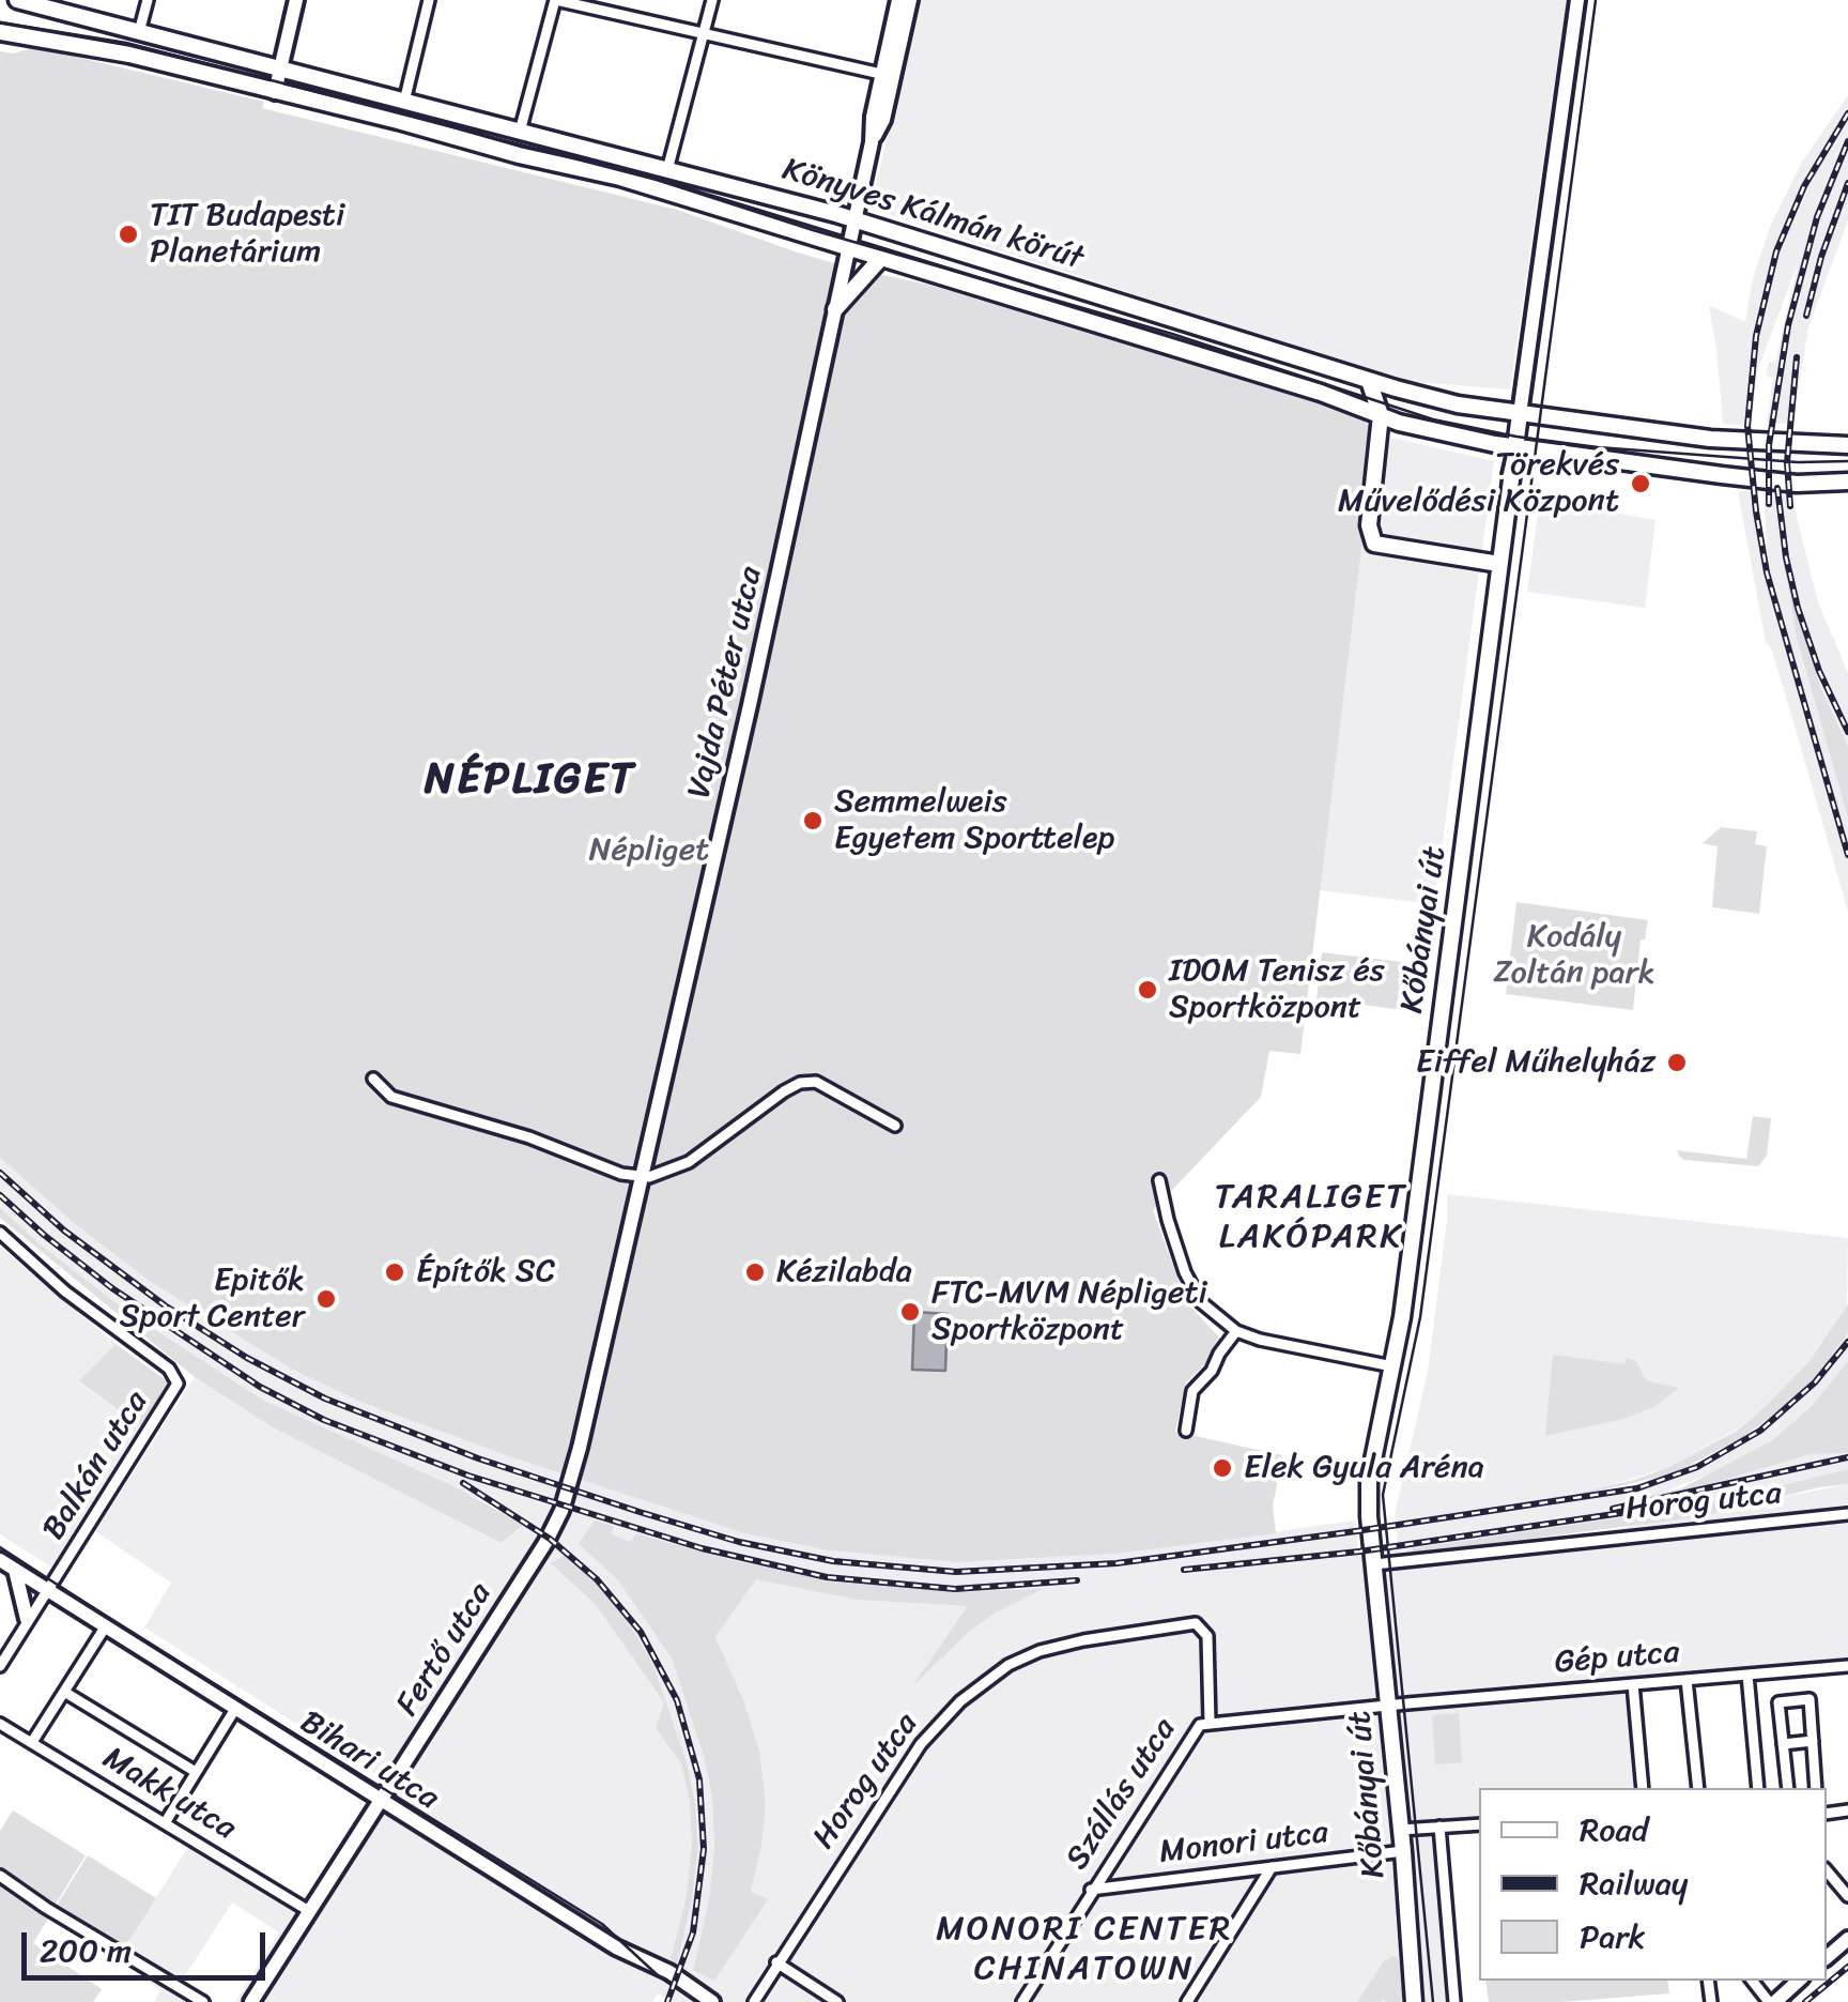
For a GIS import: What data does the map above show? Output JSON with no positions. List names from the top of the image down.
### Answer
{
  "streets": {
    "main road": ["Könyves Kálmán körút", "Kőbányai út"],
    "street": [
      "Vajda Péter utca",
      "Balkán utca",
      "Horog utca",
      "Fertő utca",
      "Gép utca",
      "Bihari utca",
      "Makk utca",
      "Szállás utca",
      "Monori utca"
    ]
  },
  "crossings": [
    ["Könyves Kálmán körút", "Vajda Péter utca"],
    ["Könyves Kálmán körút", "Kőbányai út"],
    ["Vajda Péter utca", "Fertő utca"],
    ["Kőbányai út", "Horog utca"],
    ["Kőbányai út", "Gép utca"],
    ["Kőbányai út", "Szállás utca"],
    ["Kőbányai út", "Monori utca"],
    ["Balkán utca", "Bihari utca"],
    ["Horog utca", "Szállás utca"],
    ["Fertő utca", "Bihari utca"],
    ["Fertő utca", "Makk utca"],
    ["Gép utca", "Szállás utca"],
    ["Szállás utca", "Monori utca"]
  ],
  "districts": ["NÉPLIGET", "TARALIGET LAKÓPARK", "MONORI CENTER CHINATOWN"],
  "parks": ["Népliget", "Kodály Zoltán park"],
  "places": [
    "TIT Budapesti Planetárium",
    "Törekvés Művelődési Központ",
    "Semmelweis Egyetem Sporttelep",
    "IDOM Tenisz és Sportközpont",
    "Eiffel Műhelyház",
    "Építők SC",
    "Kézilabda",
    "Epitők Sport Center",
    "FTC-MVM Népligeti Sportközpont",
    "Elek Gyula Aréna"
  ],
  "legend": ["Road", "Railway", "Park"],
  "scale_bar": "200 m"
}
